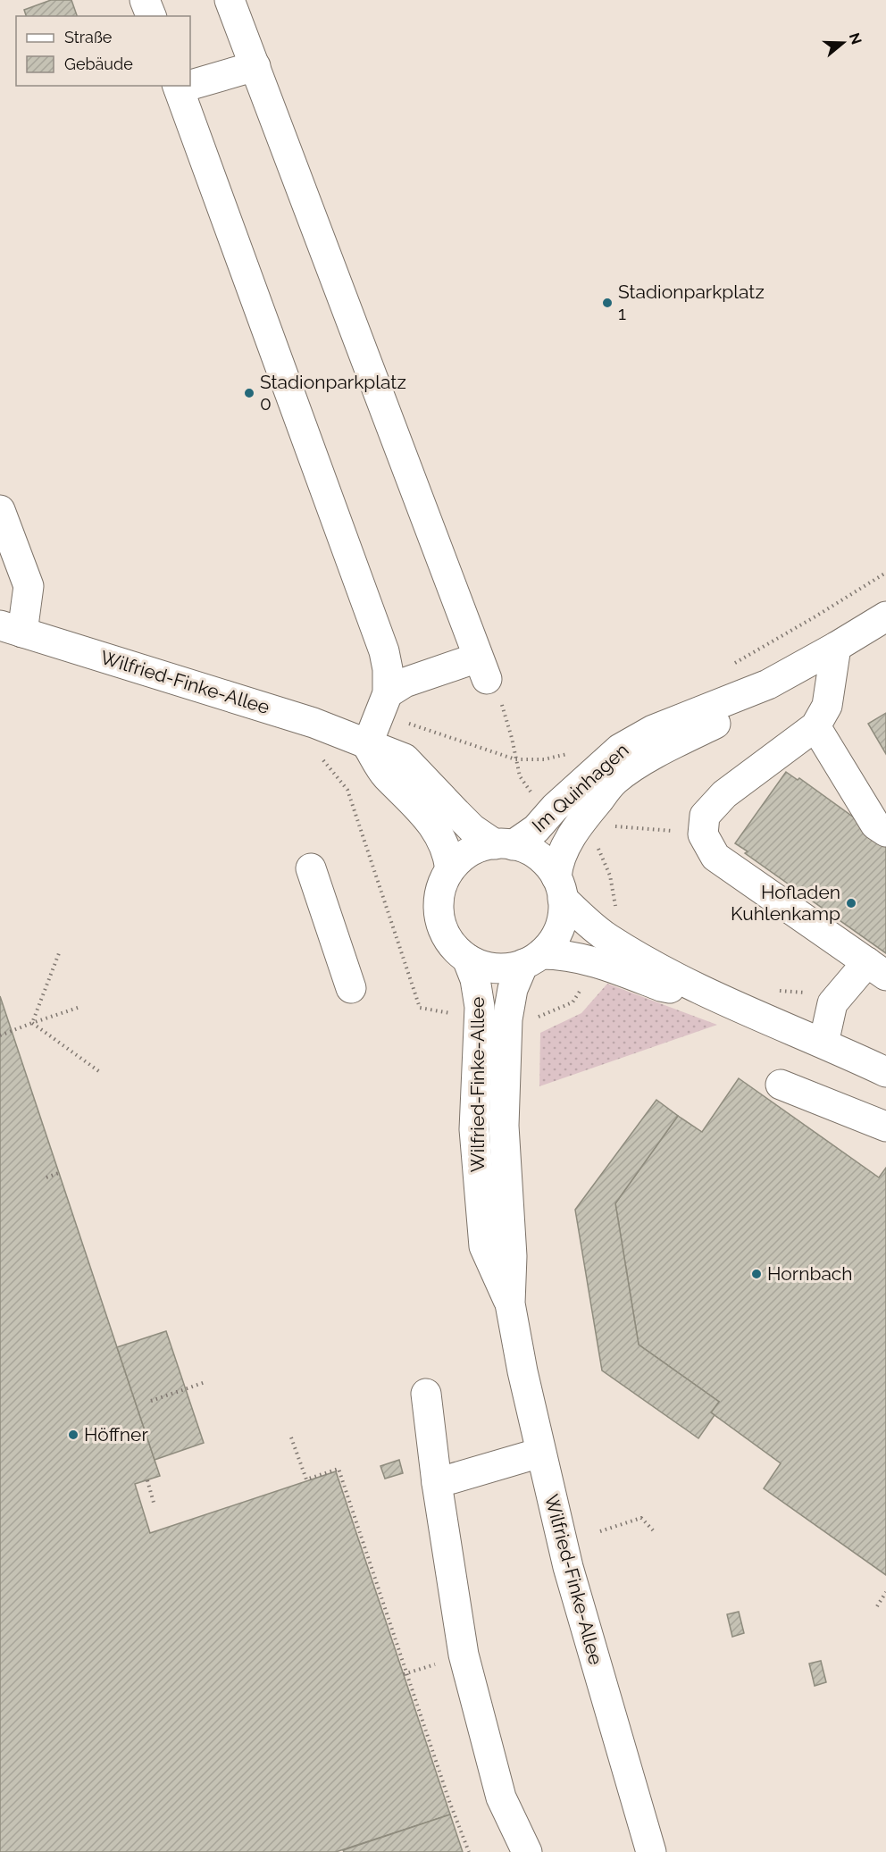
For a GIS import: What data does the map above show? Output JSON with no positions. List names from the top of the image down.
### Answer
{
  "streets": {
    "street": ["Wilfried-Finke-Allee", "Im Quinhagen"]
  },
  "crossings": [
    ["Wilfried-Finke-Allee", "Im Quinhagen"]
  ],
  "places": [
    "Stadionparkplatz 1",
    "Stadionparkplatz 0",
    "Hofladen Kuhlenkamp",
    "Hornbach",
    "Höffner"
  ],
  "legend": ["Straße", "Gebäude"],
  "north": "right"
}
